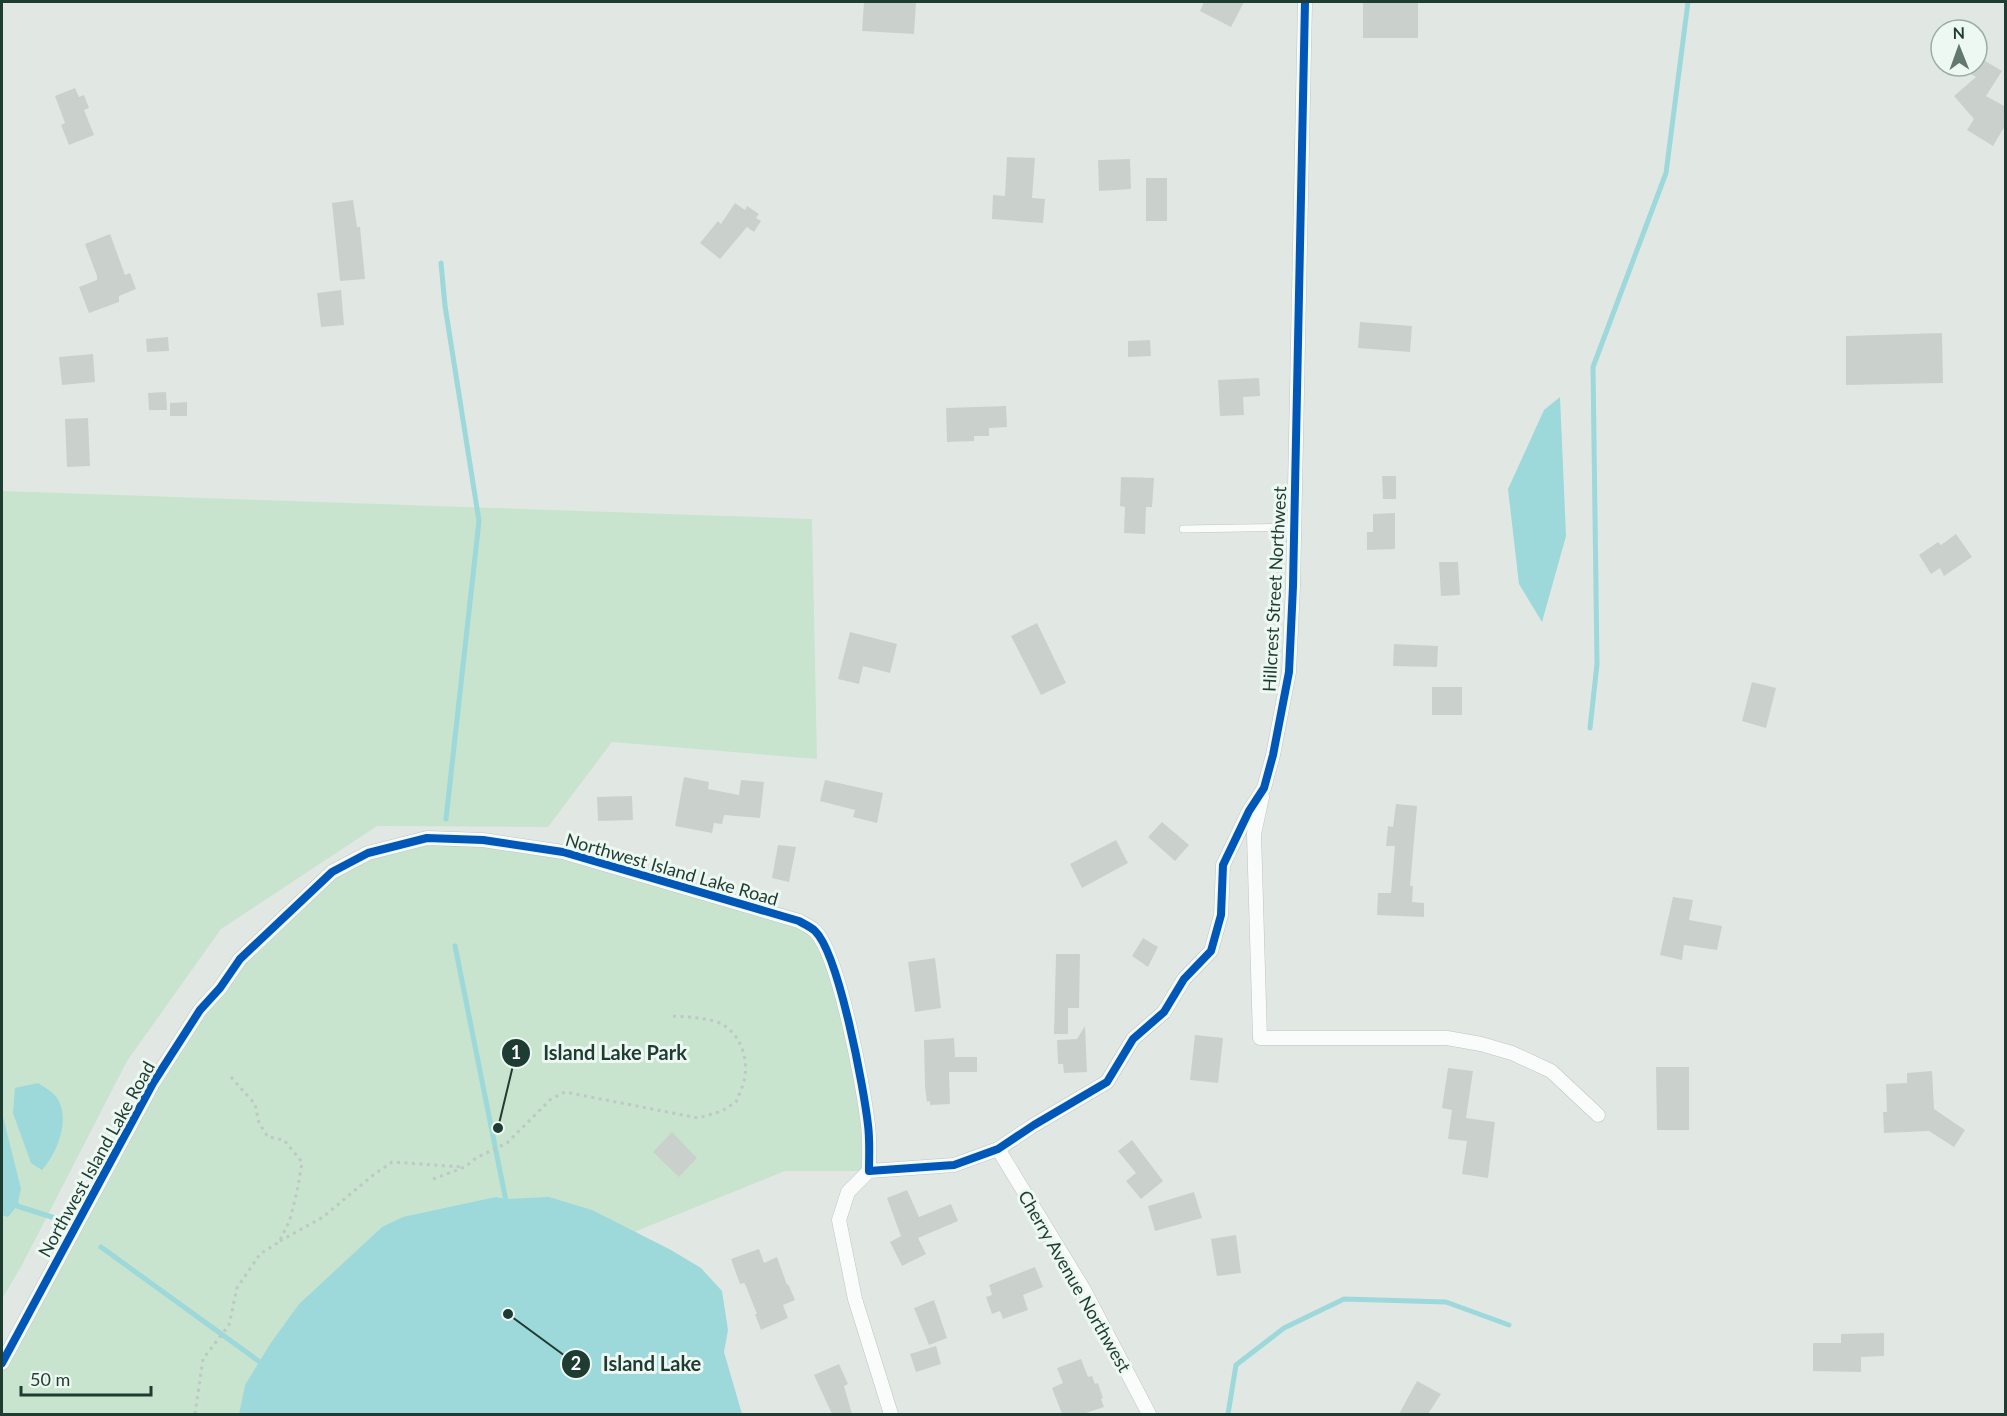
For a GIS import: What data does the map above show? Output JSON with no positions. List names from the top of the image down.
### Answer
{
  "streets": {
    "street": ["Hillcrest Street Northwest", "Northwest Island Lake Road", "Cherry Avenue Northwest"]
  },
  "crossings": [
    ["Hillcrest Street Northwest", "Northwest Island Lake Road"],
    ["Hillcrest Street Northwest", "Cherry Avenue Northwest"]
  ],
  "places": ["Island Lake Park", "Island Lake"],
  "scale_bar": "50 m",
  "north": "top"
}
